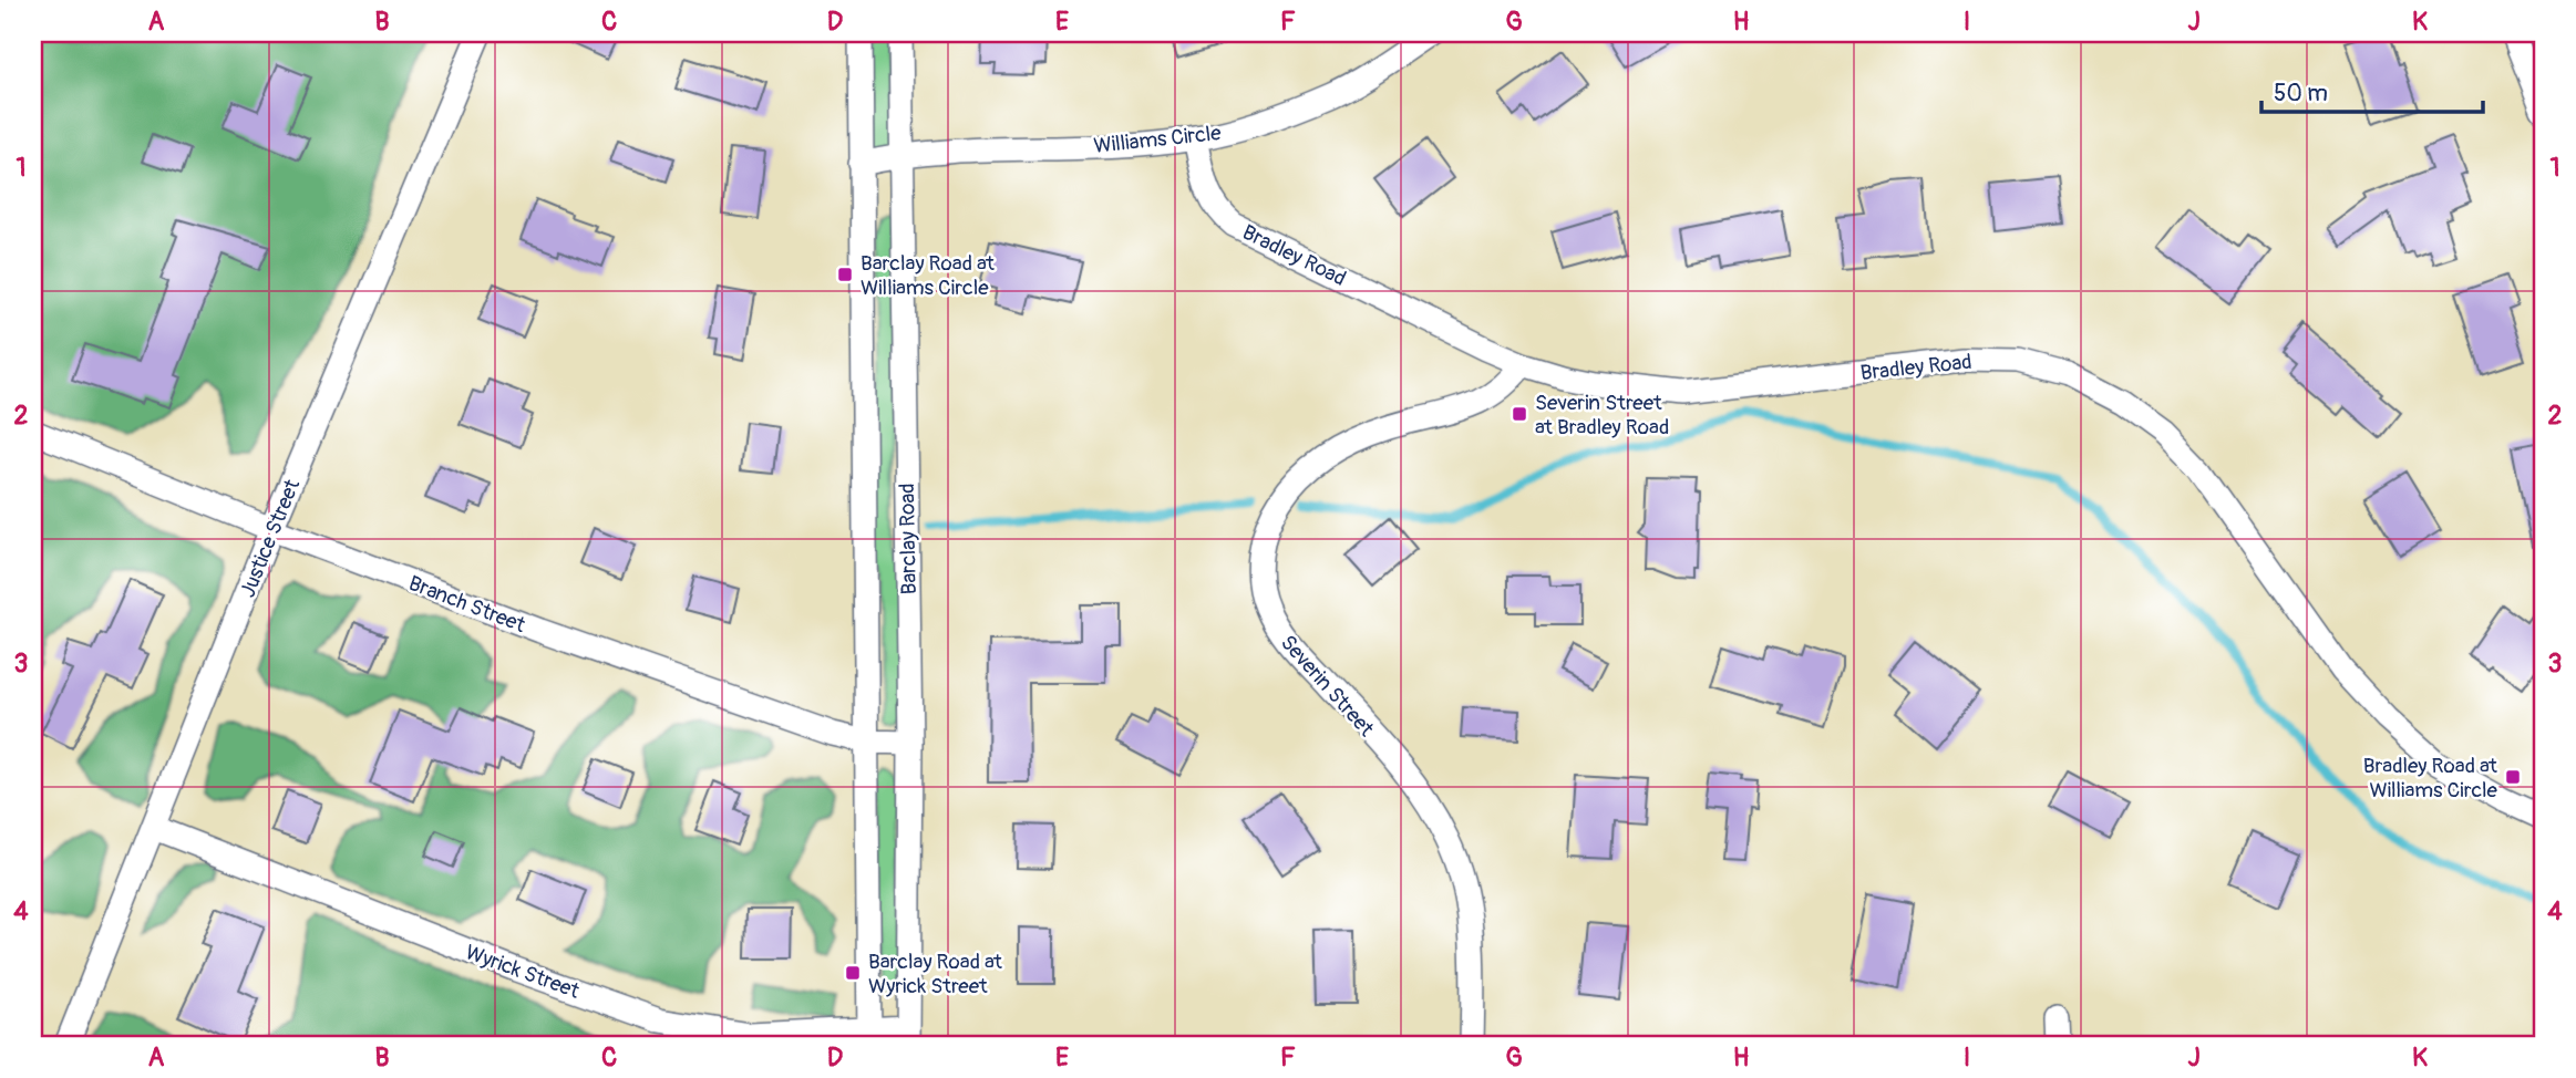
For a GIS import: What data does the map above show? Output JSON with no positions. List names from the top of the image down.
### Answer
{
  "streets": {
    "street": [
      "Williams Circle",
      "Bradley Road",
      "Justice Street",
      "Barclay Road",
      "Branch Street",
      "Severin Street",
      "Wyrick Street"
    ]
  },
  "crossings": [
    ["Williams Circle", "Bradley Road"],
    ["Williams Circle", "Barclay Road"],
    ["Bradley Road", "Severin Street"],
    ["Justice Street", "Branch Street"],
    ["Justice Street", "Wyrick Street"],
    ["Barclay Road", "Branch Street"],
    ["Barclay Road", "Wyrick Street"]
  ],
  "places": {
    "transit": [
      "Barclay Road at Williams Circle",
      "Severin Street at Bradley Road",
      "Bradley Road at Williams Circle",
      "Barclay Road at Wyrick Street"
    ]
  },
  "scale_bar": "50 m",
  "grid": {
    "columns": [
      "A",
      "B",
      "C",
      "D",
      "E",
      "F",
      "G",
      "H",
      "I",
      "J",
      "K"
    ],
    "rows": [
      "1",
      "2",
      "3",
      "4"
    ]
  }
}
